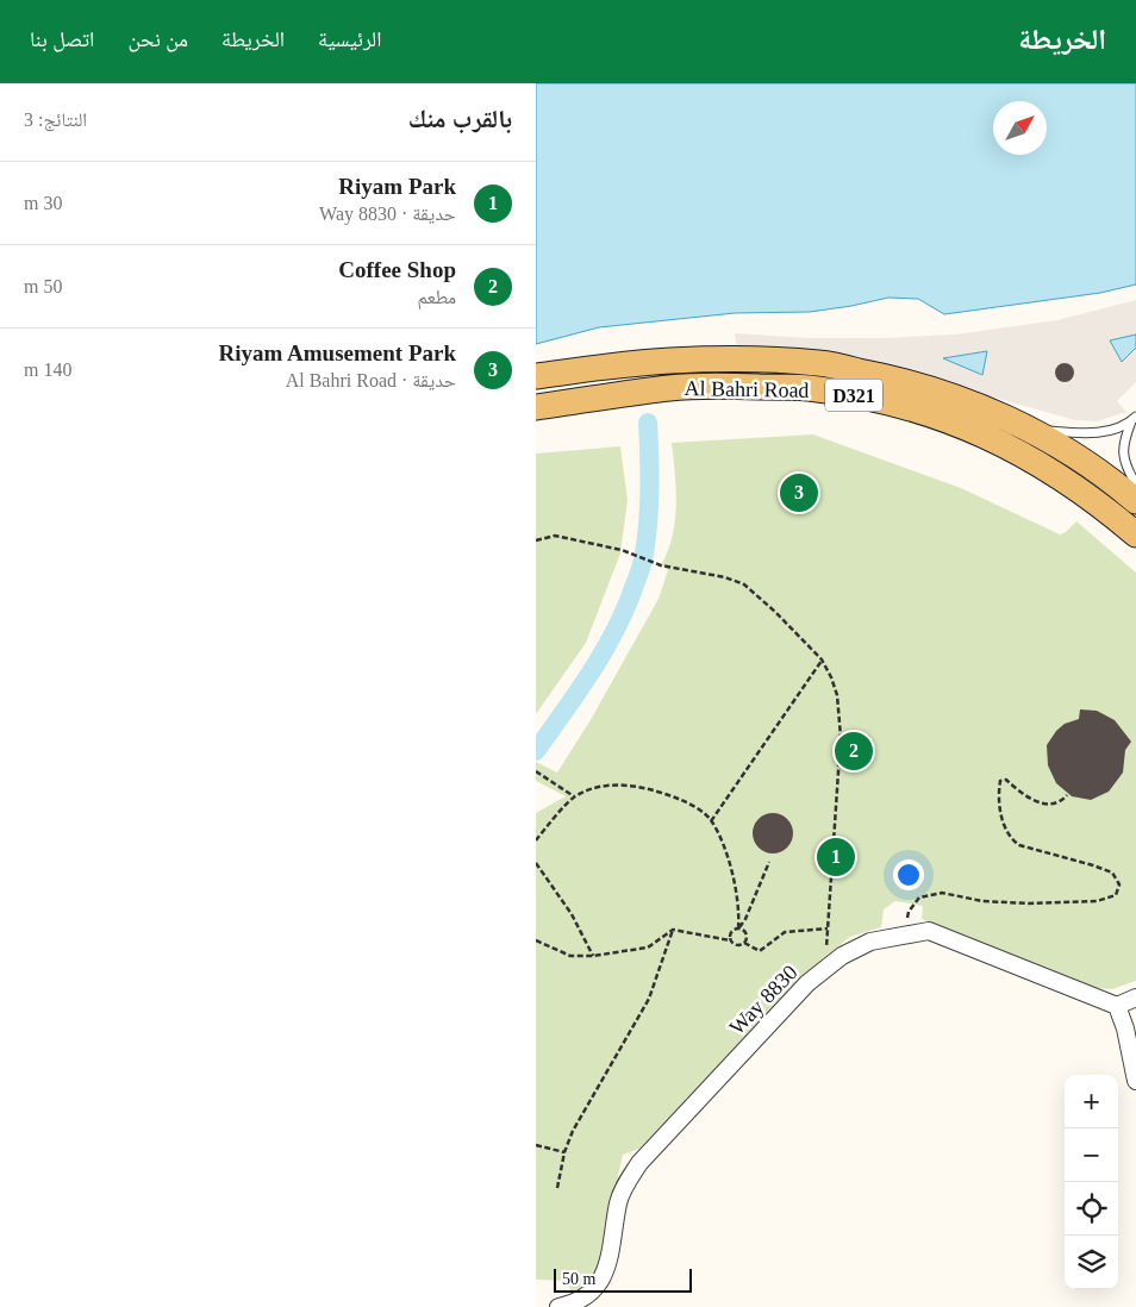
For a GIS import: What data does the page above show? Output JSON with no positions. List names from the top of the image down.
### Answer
{
  "streets": {
    "main road": ["Al Bahri Road", "D321"],
    "street": ["Way 8830"]
  },
  "scale_bar": "50 m",
  "north": "top right",
  "page": {
    "header": "الخريطة",
    "nav": [
      "الرئيسية",
      "الخريطة",
      "من نحن",
      "اتصل بنا"
    ],
    "heading": ["بالقرب منك", "النتائج: 3"],
    "list": [
      {
        "mark": "1",
        "name": "Riyam Park",
        "note": "حديقة · Way 8830",
        "value": "30 m"
      },
      {
        "mark": "2",
        "name": "Coffee Shop",
        "note": "مطعم",
        "value": "50 m"
      },
      {
        "mark": "3",
        "name": "Riyam Amusement Park",
        "note": "حديقة · Al Bahri Road",
        "value": "140 m"
      }
    ],
    "pins": ["3", "2", "1"],
    "map_buttons": ["+", "−"],
    "scale": "50 m"
  }
}
